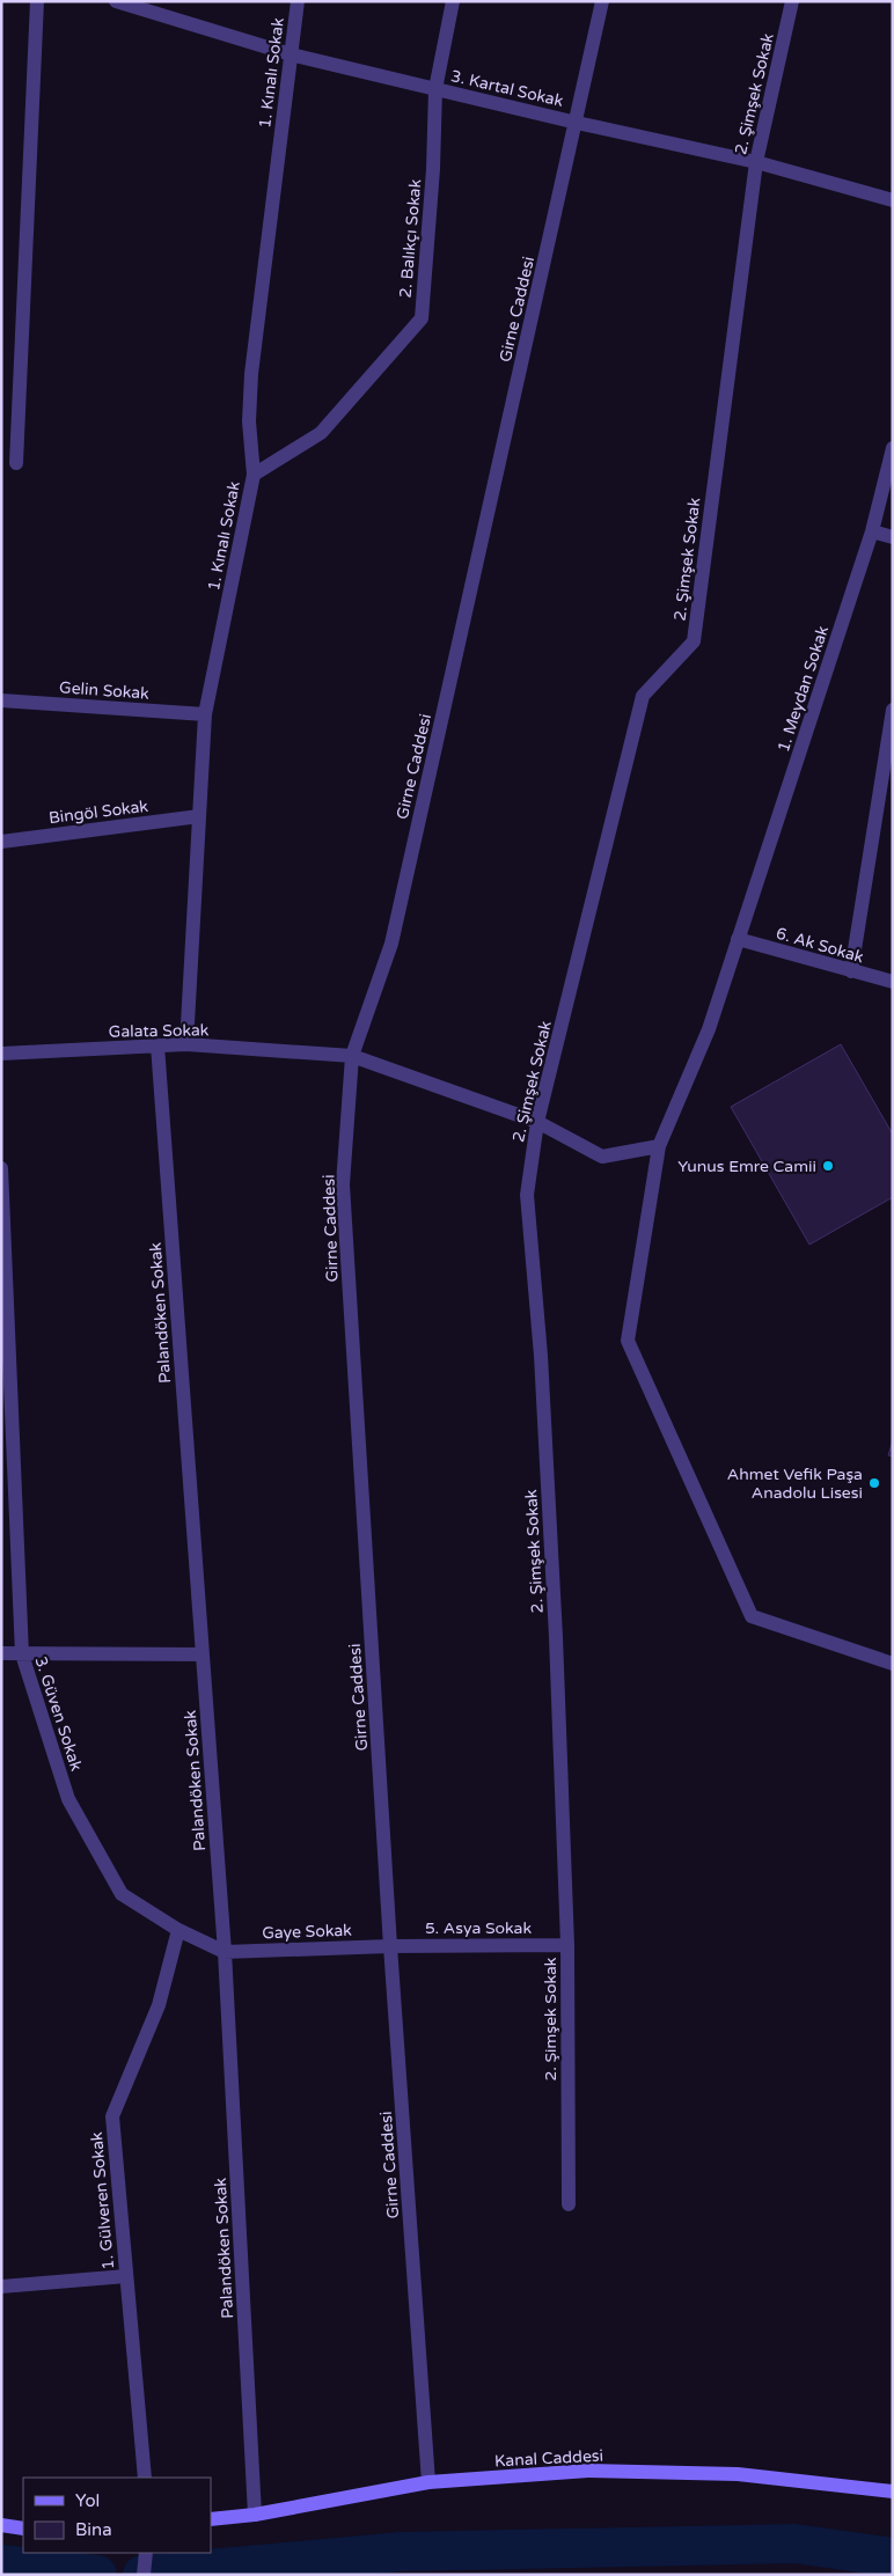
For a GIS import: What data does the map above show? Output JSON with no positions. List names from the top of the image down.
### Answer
{
  "streets": {
    "street": [
      "1. Kınalı Sokak",
      "3. Kartal Sokak",
      "2. Şimşek Sokak",
      "2. Balıkçı Sokak",
      "Girne Caddesi",
      "1. Meydan Sokak",
      "Gelin Sokak",
      "Bingöl Sokak",
      "6. Ak Sokak",
      "Galata Sokak",
      "Palandöken Sokak",
      "3. Güven Sokak",
      "5. Asya Sokak",
      "Gaye Sokak",
      "1. Gülveren Sokak",
      "Kanal Caddesi"
    ]
  },
  "crossings": [
    ["1. Kınalı Sokak", "3. Kartal Sokak"],
    ["1. Kınalı Sokak", "2. Balıkçı Sokak"],
    ["1. Kınalı Sokak", "Gelin Sokak"],
    ["1. Kınalı Sokak", "Bingöl Sokak"],
    ["1. Kınalı Sokak", "Galata Sokak"],
    ["3. Kartal Sokak", "2. Şimşek Sokak"],
    ["3. Kartal Sokak", "2. Balıkçı Sokak"],
    ["3. Kartal Sokak", "Girne Caddesi"],
    ["2. Şimşek Sokak", "Galata Sokak"],
    ["2. Şimşek Sokak", "5. Asya Sokak"],
    ["Girne Caddesi", "Galata Sokak"],
    ["Girne Caddesi", "5. Asya Sokak"],
    ["Girne Caddesi", "Gaye Sokak"],
    ["Girne Caddesi", "Kanal Caddesi"],
    ["1. Meydan Sokak", "6. Ak Sokak"],
    ["1. Meydan Sokak", "Galata Sokak"],
    ["Galata Sokak", "Palandöken Sokak"],
    ["Palandöken Sokak", "3. Güven Sokak"],
    ["Palandöken Sokak", "Gaye Sokak"],
    ["Palandöken Sokak", "Kanal Caddesi"],
    ["3. Güven Sokak", "Gaye Sokak"],
    ["3. Güven Sokak", "1. Gülveren Sokak"],
    ["5. Asya Sokak", "Gaye Sokak"]
  ],
  "places": ["Yunus Emre Camii", "Ahmet Vefik Paşa Anadolu Lisesi"],
  "legend": ["Yol", "Bina"]
}
